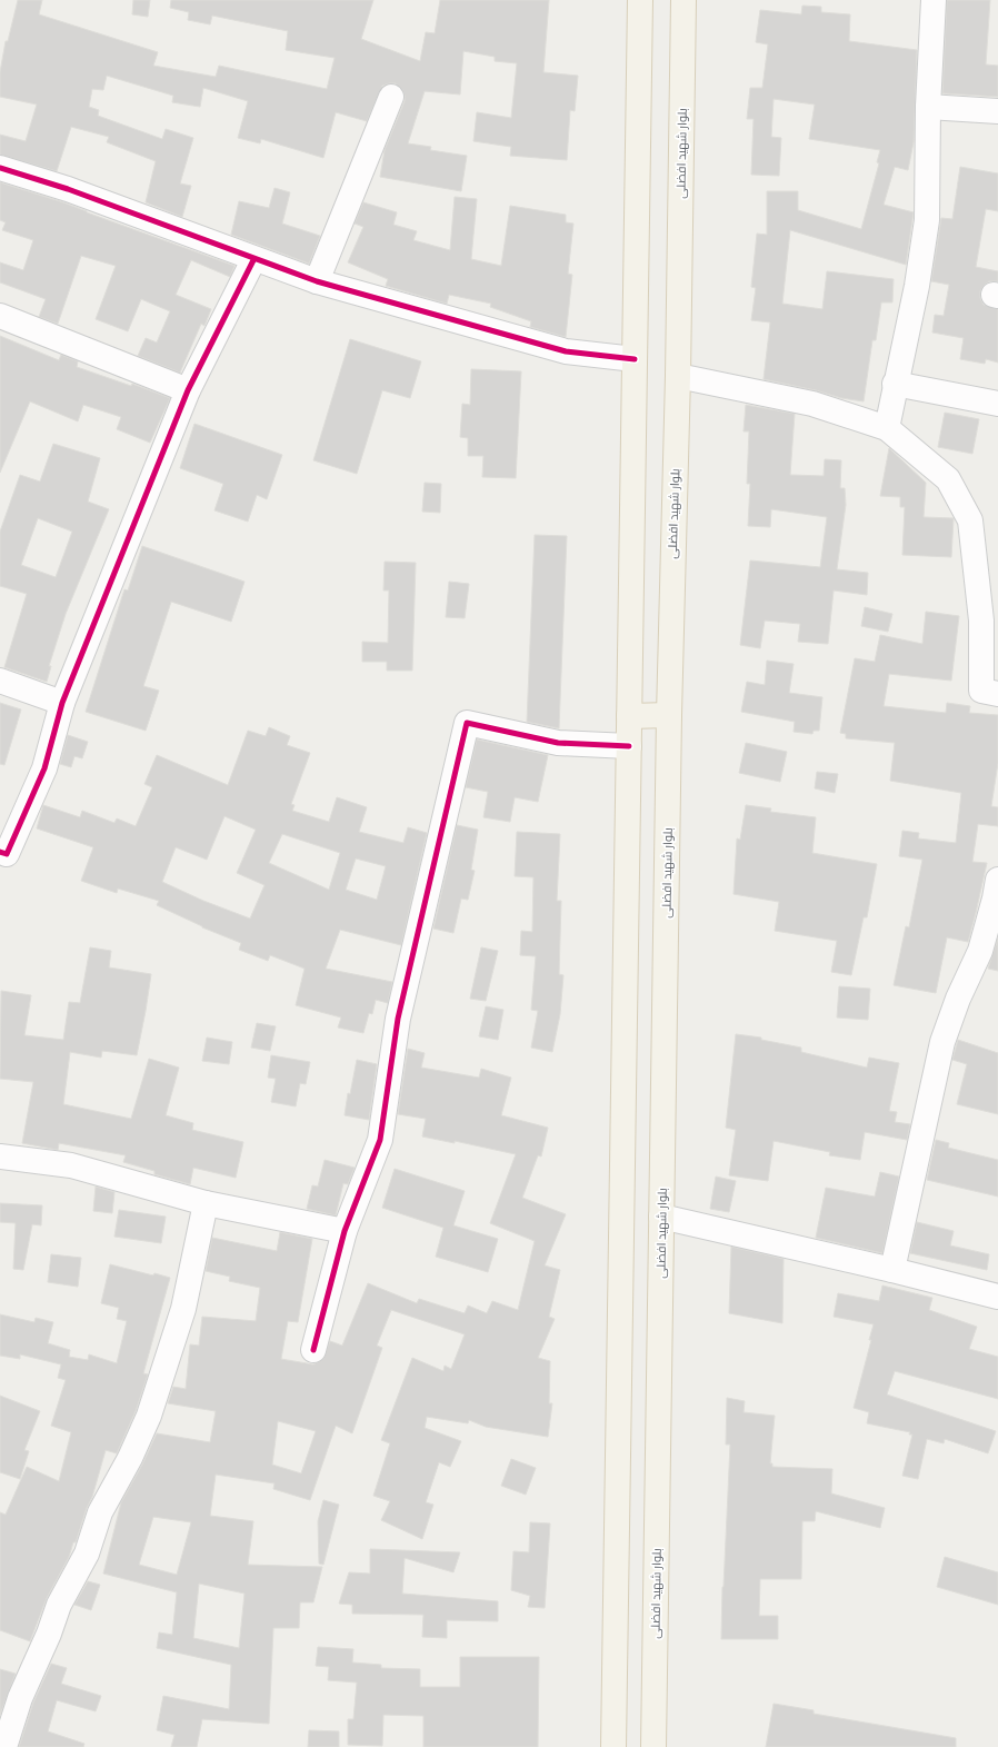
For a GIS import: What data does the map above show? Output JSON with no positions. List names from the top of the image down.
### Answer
{
  "streets": {
    "main road": ["بلوار شهید افضلی"]
  }
}
